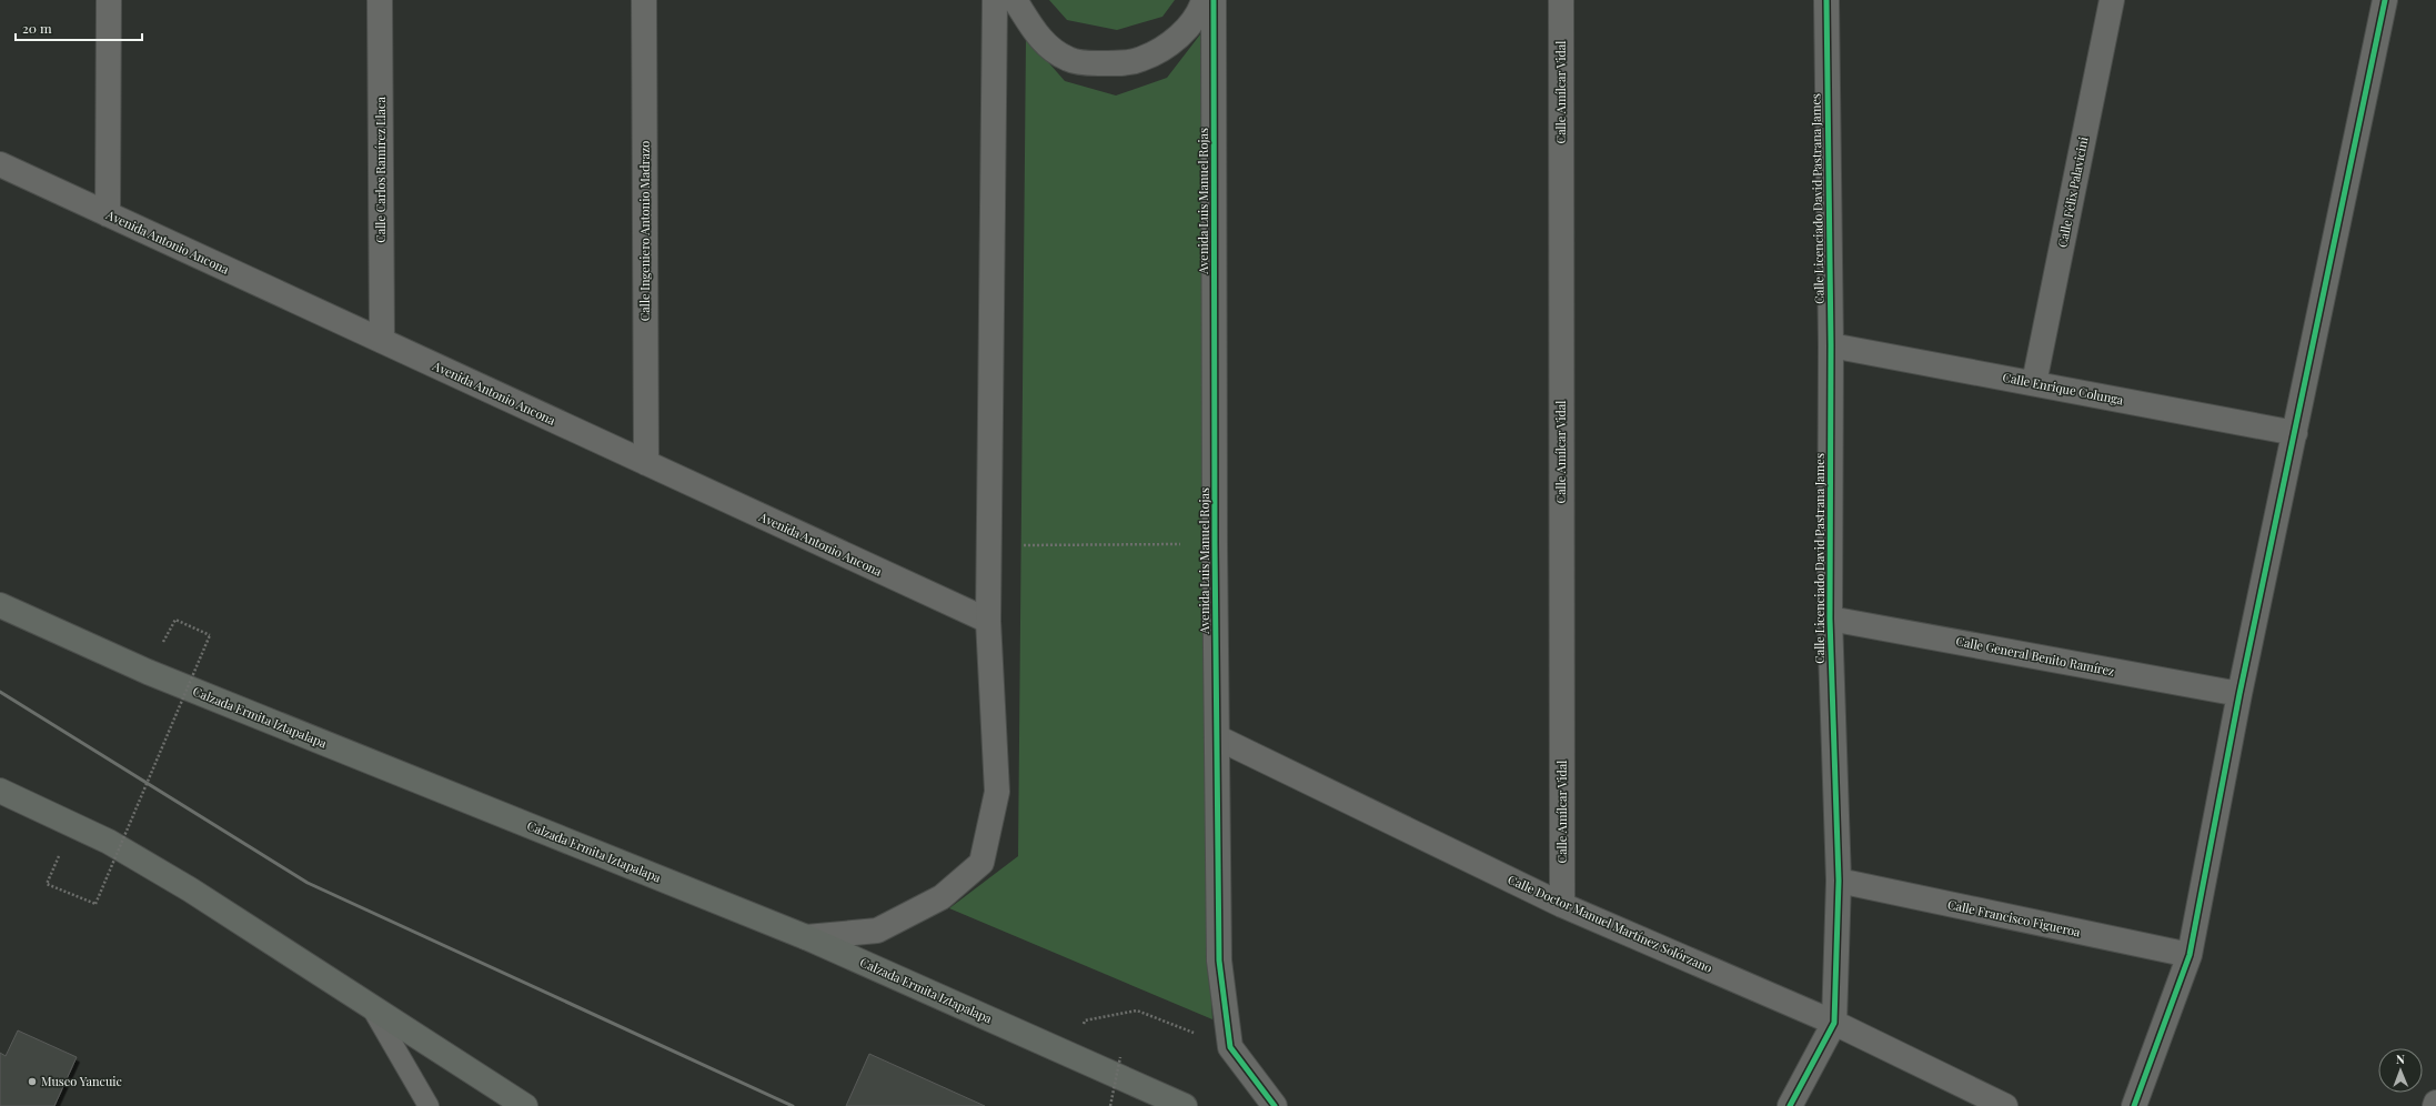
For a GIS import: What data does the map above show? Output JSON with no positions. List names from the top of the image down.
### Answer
{
  "streets": {
    "main road": ["Calzada Ermita Iztapalapa"],
    "street": [
      "Calle Amílcar Vidal",
      "Calle Carlos Ramírez Llaca",
      "Calle Félix Palavicini",
      "Calle Licenciado David Pastrana James",
      "Avenida Luis Manuel Rojas",
      "Calle Ingeniero Antonio Madrazo",
      "Avenida Antonio Ancona",
      "Calle Enrique Colunga",
      "Calle General Benito Ramírez",
      "Calle Francisco Figueroa",
      "Calle Doctor Manuel Martínez Solórzano"
    ]
  },
  "crossings": [
    ["Calle Amílcar Vidal", "Calle Doctor Manuel Martínez Solórzano"],
    ["Calle Carlos Ramírez Llaca", "Avenida Antonio Ancona"],
    ["Calle Félix Palavicini", "Calle Enrique Colunga"],
    ["Calle Licenciado David Pastrana James", "Calle Enrique Colunga"],
    ["Calle Licenciado David Pastrana James", "Calle General Benito Ramírez"],
    ["Calle Licenciado David Pastrana James", "Calle Francisco Figueroa"],
    ["Calle Licenciado David Pastrana James", "Calle Doctor Manuel Martínez Solórzano"],
    ["Avenida Luis Manuel Rojas", "Calle Doctor Manuel Martínez Solórzano"],
    ["Calle Ingeniero Antonio Madrazo", "Avenida Antonio Ancona"]
  ],
  "places": ["Museo Yancuic"],
  "scale_bar": "20 m",
  "north": "top"
}
